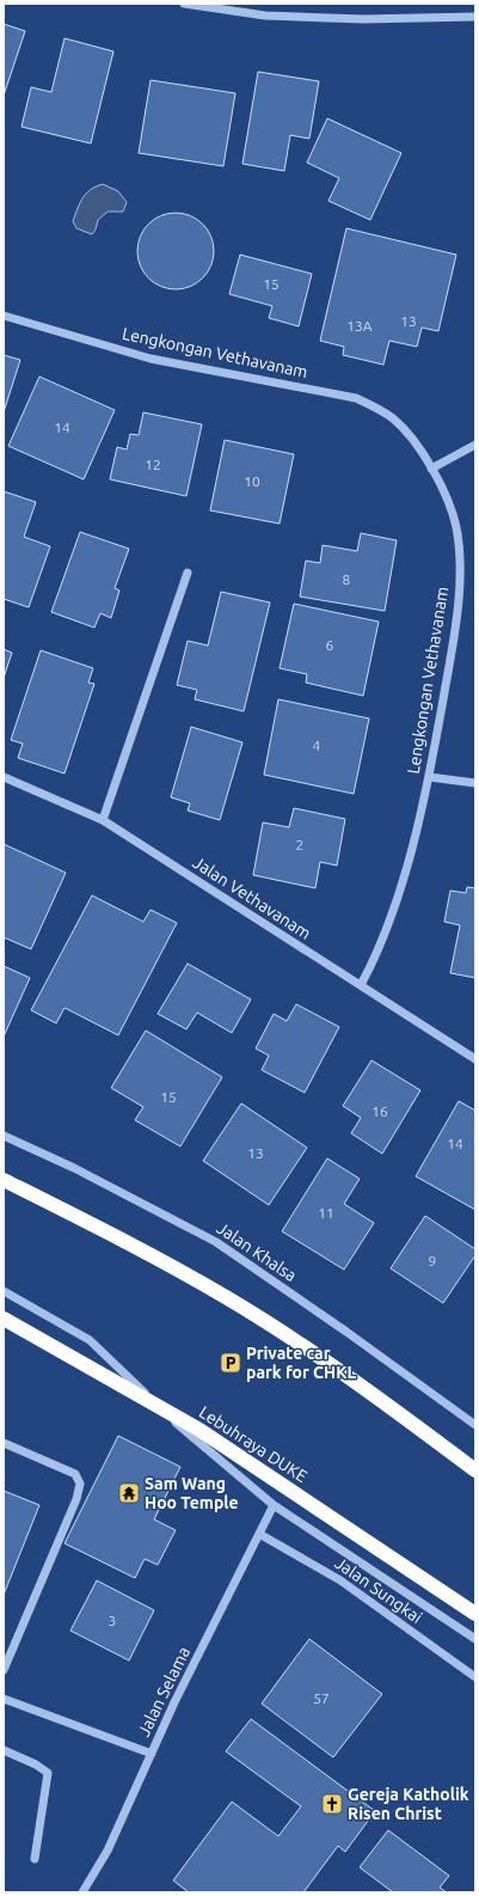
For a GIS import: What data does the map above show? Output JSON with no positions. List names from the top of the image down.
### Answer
{
  "streets": {
    "highway": ["Lebuhraya DUKE"],
    "street": [
      "Lengkongan Vethavanam",
      "Jalan Vethavanam",
      "Jalan Khalsa",
      "Jalan Sungkai",
      "Jalan Selama"
    ]
  },
  "crossings": [
    ["Lengkongan Vethavanam", "Jalan Vethavanam"],
    ["Jalan Sungkai", "Jalan Selama"]
  ],
  "places": {
    "parking": ["Private car park for CHKL"],
    "temple": ["Sam Wang Hoo Temple"],
    "church": ["Gereja Katholik Risen Christ"]
  },
  "house_numbers": [
    "15",
    "13",
    "13A",
    "14",
    "12",
    "10",
    "8",
    "6",
    "4",
    "2",
    "15",
    "16",
    "14",
    "13",
    "11",
    "9",
    "3",
    "57"
  ]
}
